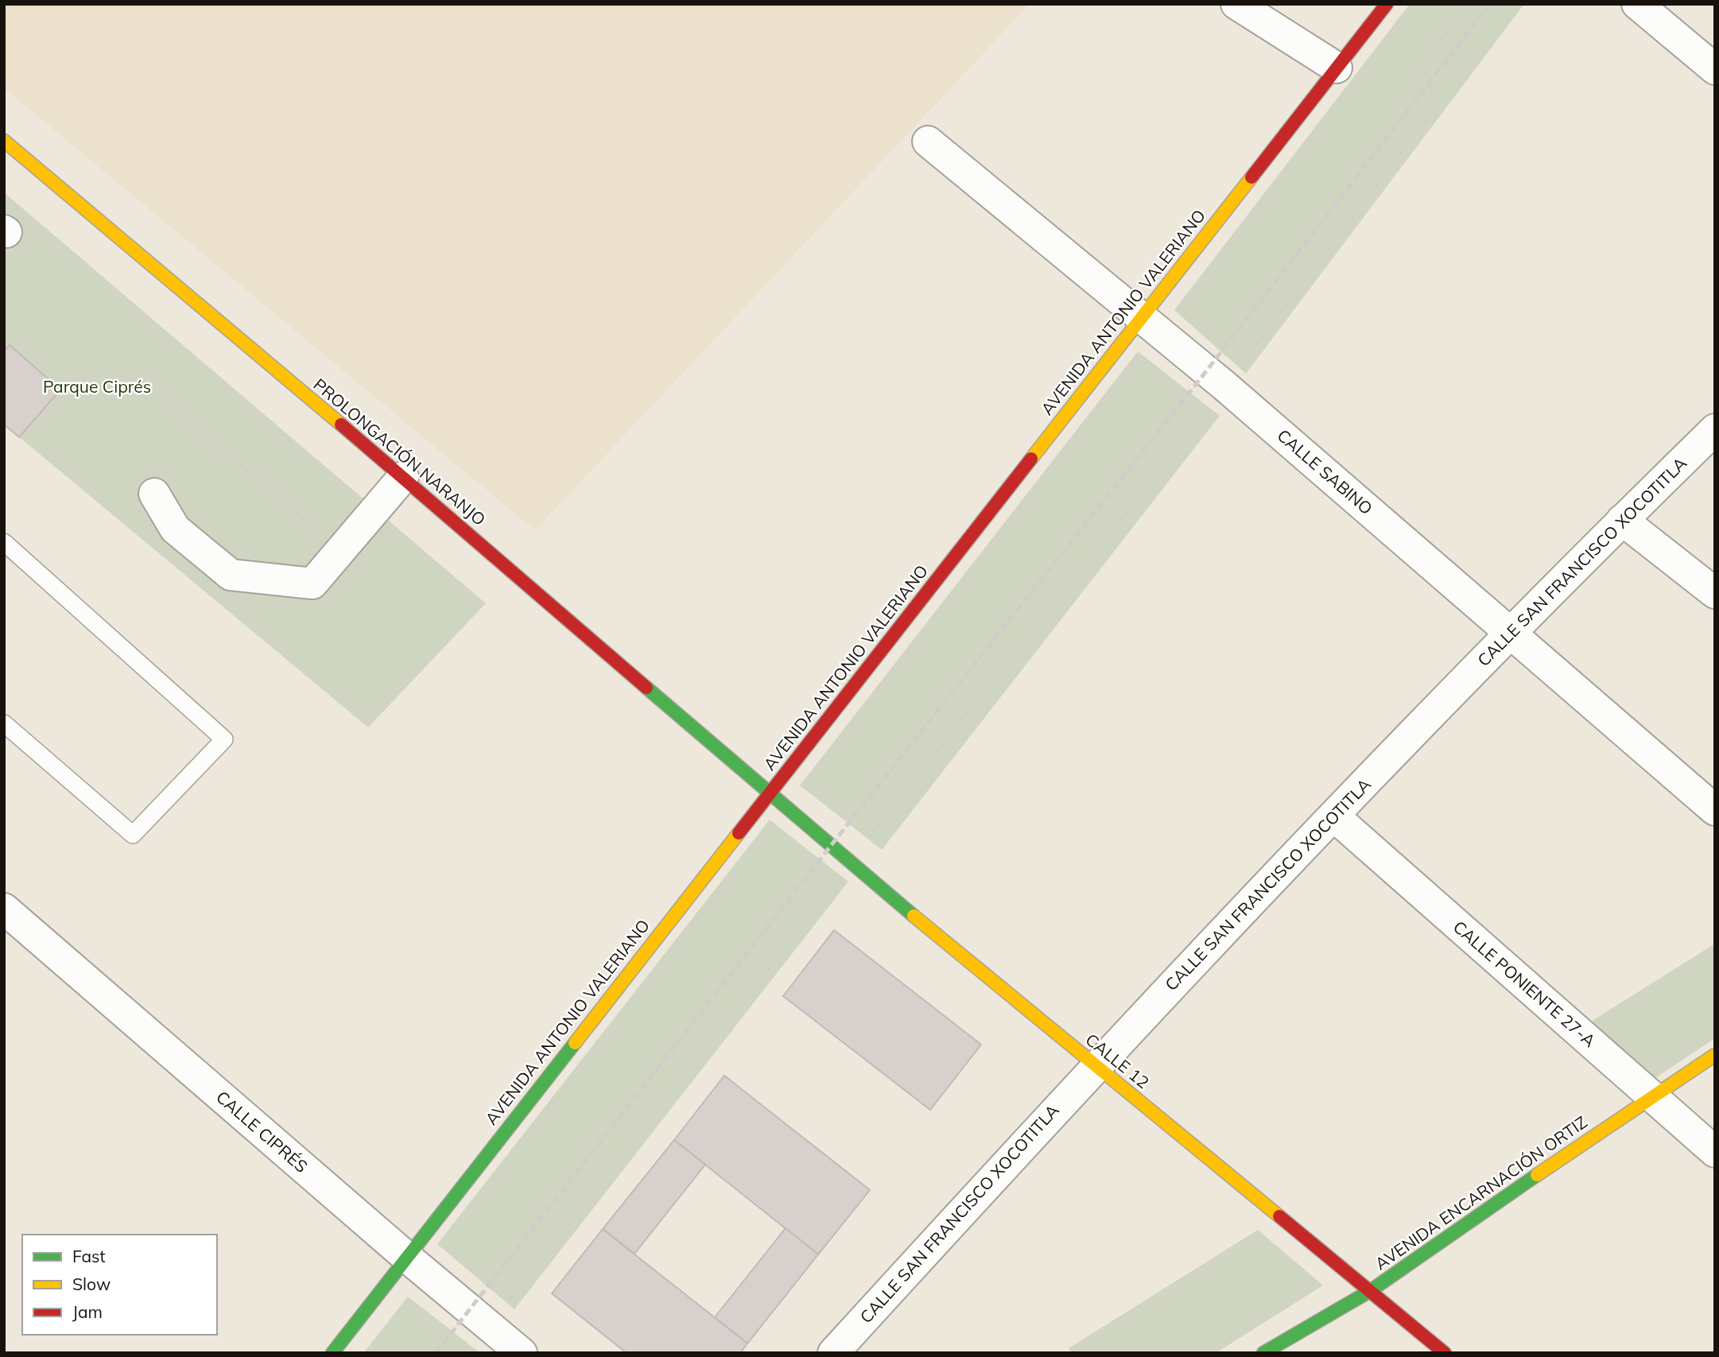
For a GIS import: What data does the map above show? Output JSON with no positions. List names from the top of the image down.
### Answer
{
  "streets": {
    "street": [
      "AVENIDA ANTONIO VALERIANO",
      "PROLONGACIÓN NARANJO",
      "CALLE SABINO",
      "CALLE SAN FRANCISCO XOCOTITLA",
      "CALLE PONIENTE 27-A",
      "CALLE 12",
      "CALLE CIPRÉS",
      "AVENIDA ENCARNACIÓN ORTIZ"
    ]
  },
  "crossings": [
    ["AVENIDA ANTONIO VALERIANO", "PROLONGACIÓN NARANJO"],
    ["AVENIDA ANTONIO VALERIANO", "CALLE SABINO"],
    ["AVENIDA ANTONIO VALERIANO", "CALLE 12"],
    ["AVENIDA ANTONIO VALERIANO", "CALLE CIPRÉS"],
    ["PROLONGACIÓN NARANJO", "CALLE 12"],
    ["CALLE SABINO", "CALLE SAN FRANCISCO XOCOTITLA"],
    ["CALLE SAN FRANCISCO XOCOTITLA", "CALLE PONIENTE 27-A"],
    ["CALLE SAN FRANCISCO XOCOTITLA", "CALLE 12"],
    ["CALLE PONIENTE 27-A", "AVENIDA ENCARNACIÓN ORTIZ"],
    ["CALLE 12", "AVENIDA ENCARNACIÓN ORTIZ"]
  ],
  "parks": ["Parque Ciprés"],
  "legend": ["Fast", "Slow", "Jam"]
}
